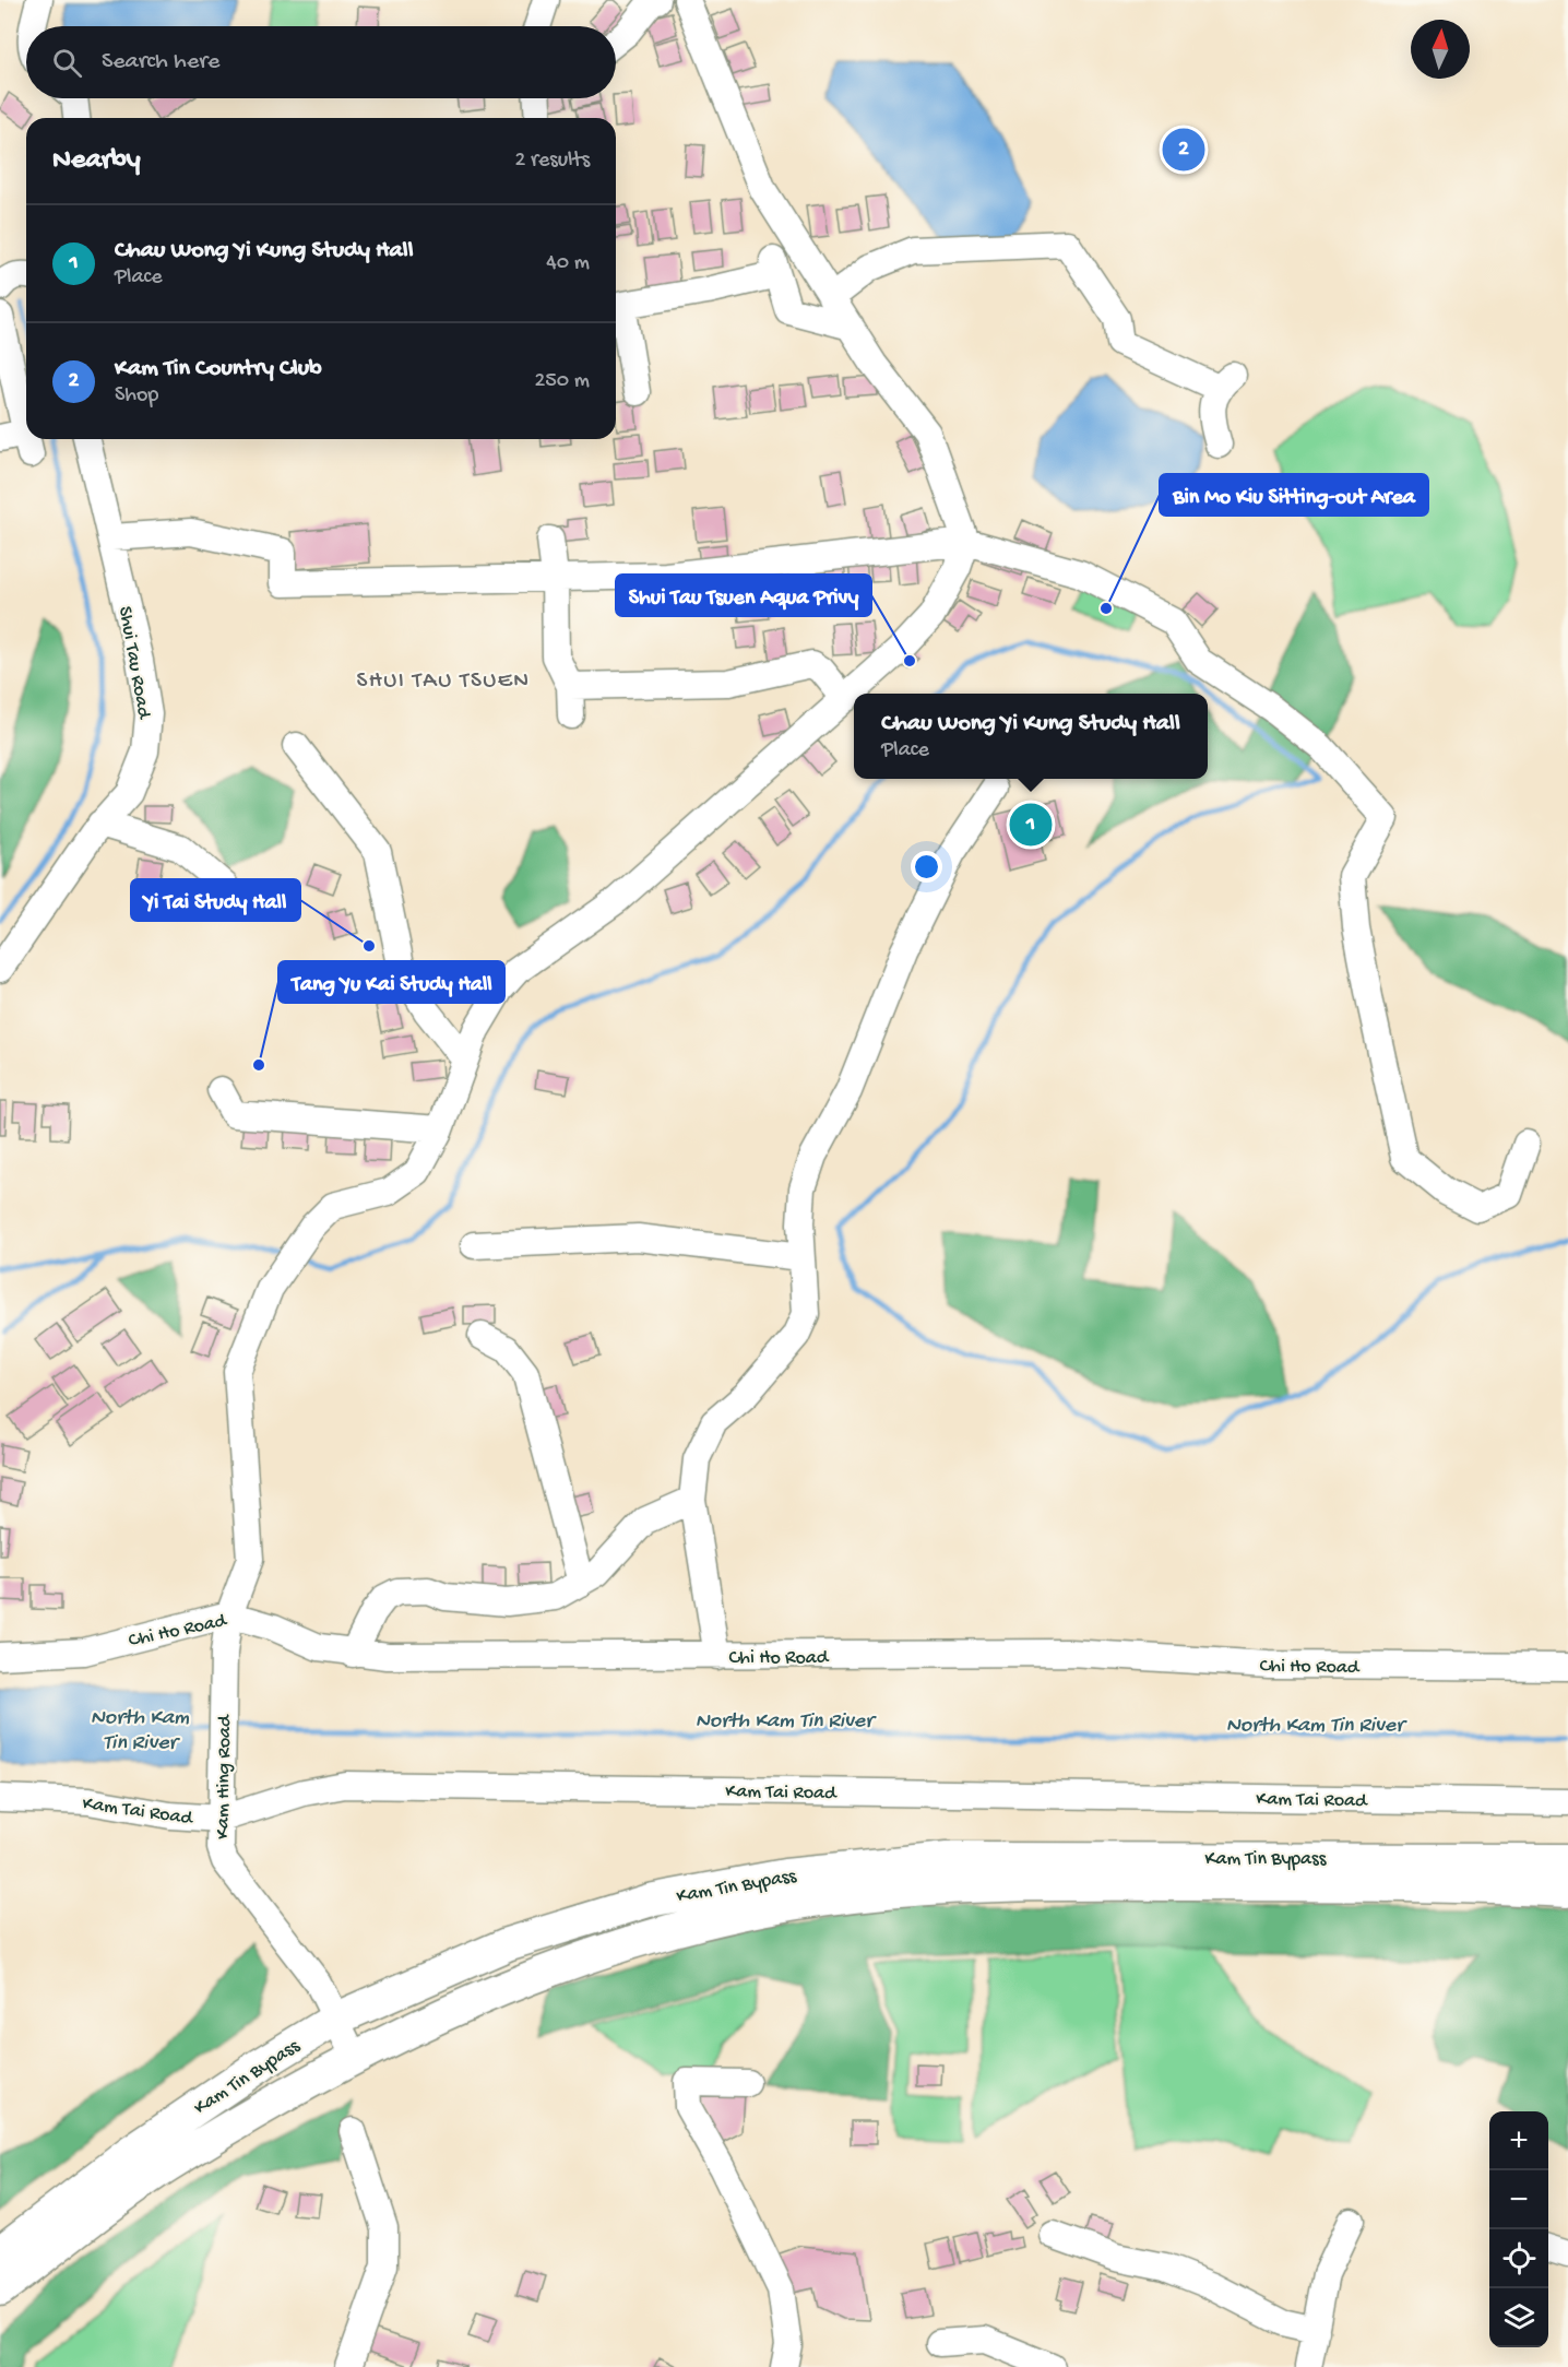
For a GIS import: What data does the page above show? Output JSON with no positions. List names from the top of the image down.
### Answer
{
  "streets": {
    "main road": ["Kam Tin Bypass"],
    "street": [
      "Shui Tau Road",
      "Chi Ho Road",
      "Kam Hing Road",
      "Kam Tai Road"
    ]
  },
  "crossings": [
    ["Chi Ho Road", "Kam Hing Road"],
    ["Kam Hing Road", "Kam Tai Road"],
    ["Kam Hing Road", "Kam Tin Bypass"]
  ],
  "districts": ["SHUI TAU TSUEN"],
  "water": ["North Kam Tin River"],
  "places": [
    "Bin Mo Kiu Sitting-out Area",
    "Shui Tau Tsuen Aqua Privy",
    "Yi Tai Study Hall",
    "Tang Yu Kai Study Hall"
  ],
  "north": "top",
  "page": {
    "search": "Search here",
    "heading": ["Nearby", "2 results"],
    "pins": ["2", "1"],
    "list": [
      {
        "mark": "1",
        "name": "Chau Wong Yi Kung Study Hall",
        "note": "Place",
        "value": "40 m"
      },
      {
        "mark": "2",
        "name": "Kam Tin Country Club",
        "note": "Shop",
        "value": "250 m"
      }
    ],
    "popup": ["Chau Wong Yi Kung Study Hall", "Place"],
    "map_buttons": ["+", "−"]
  }
}
